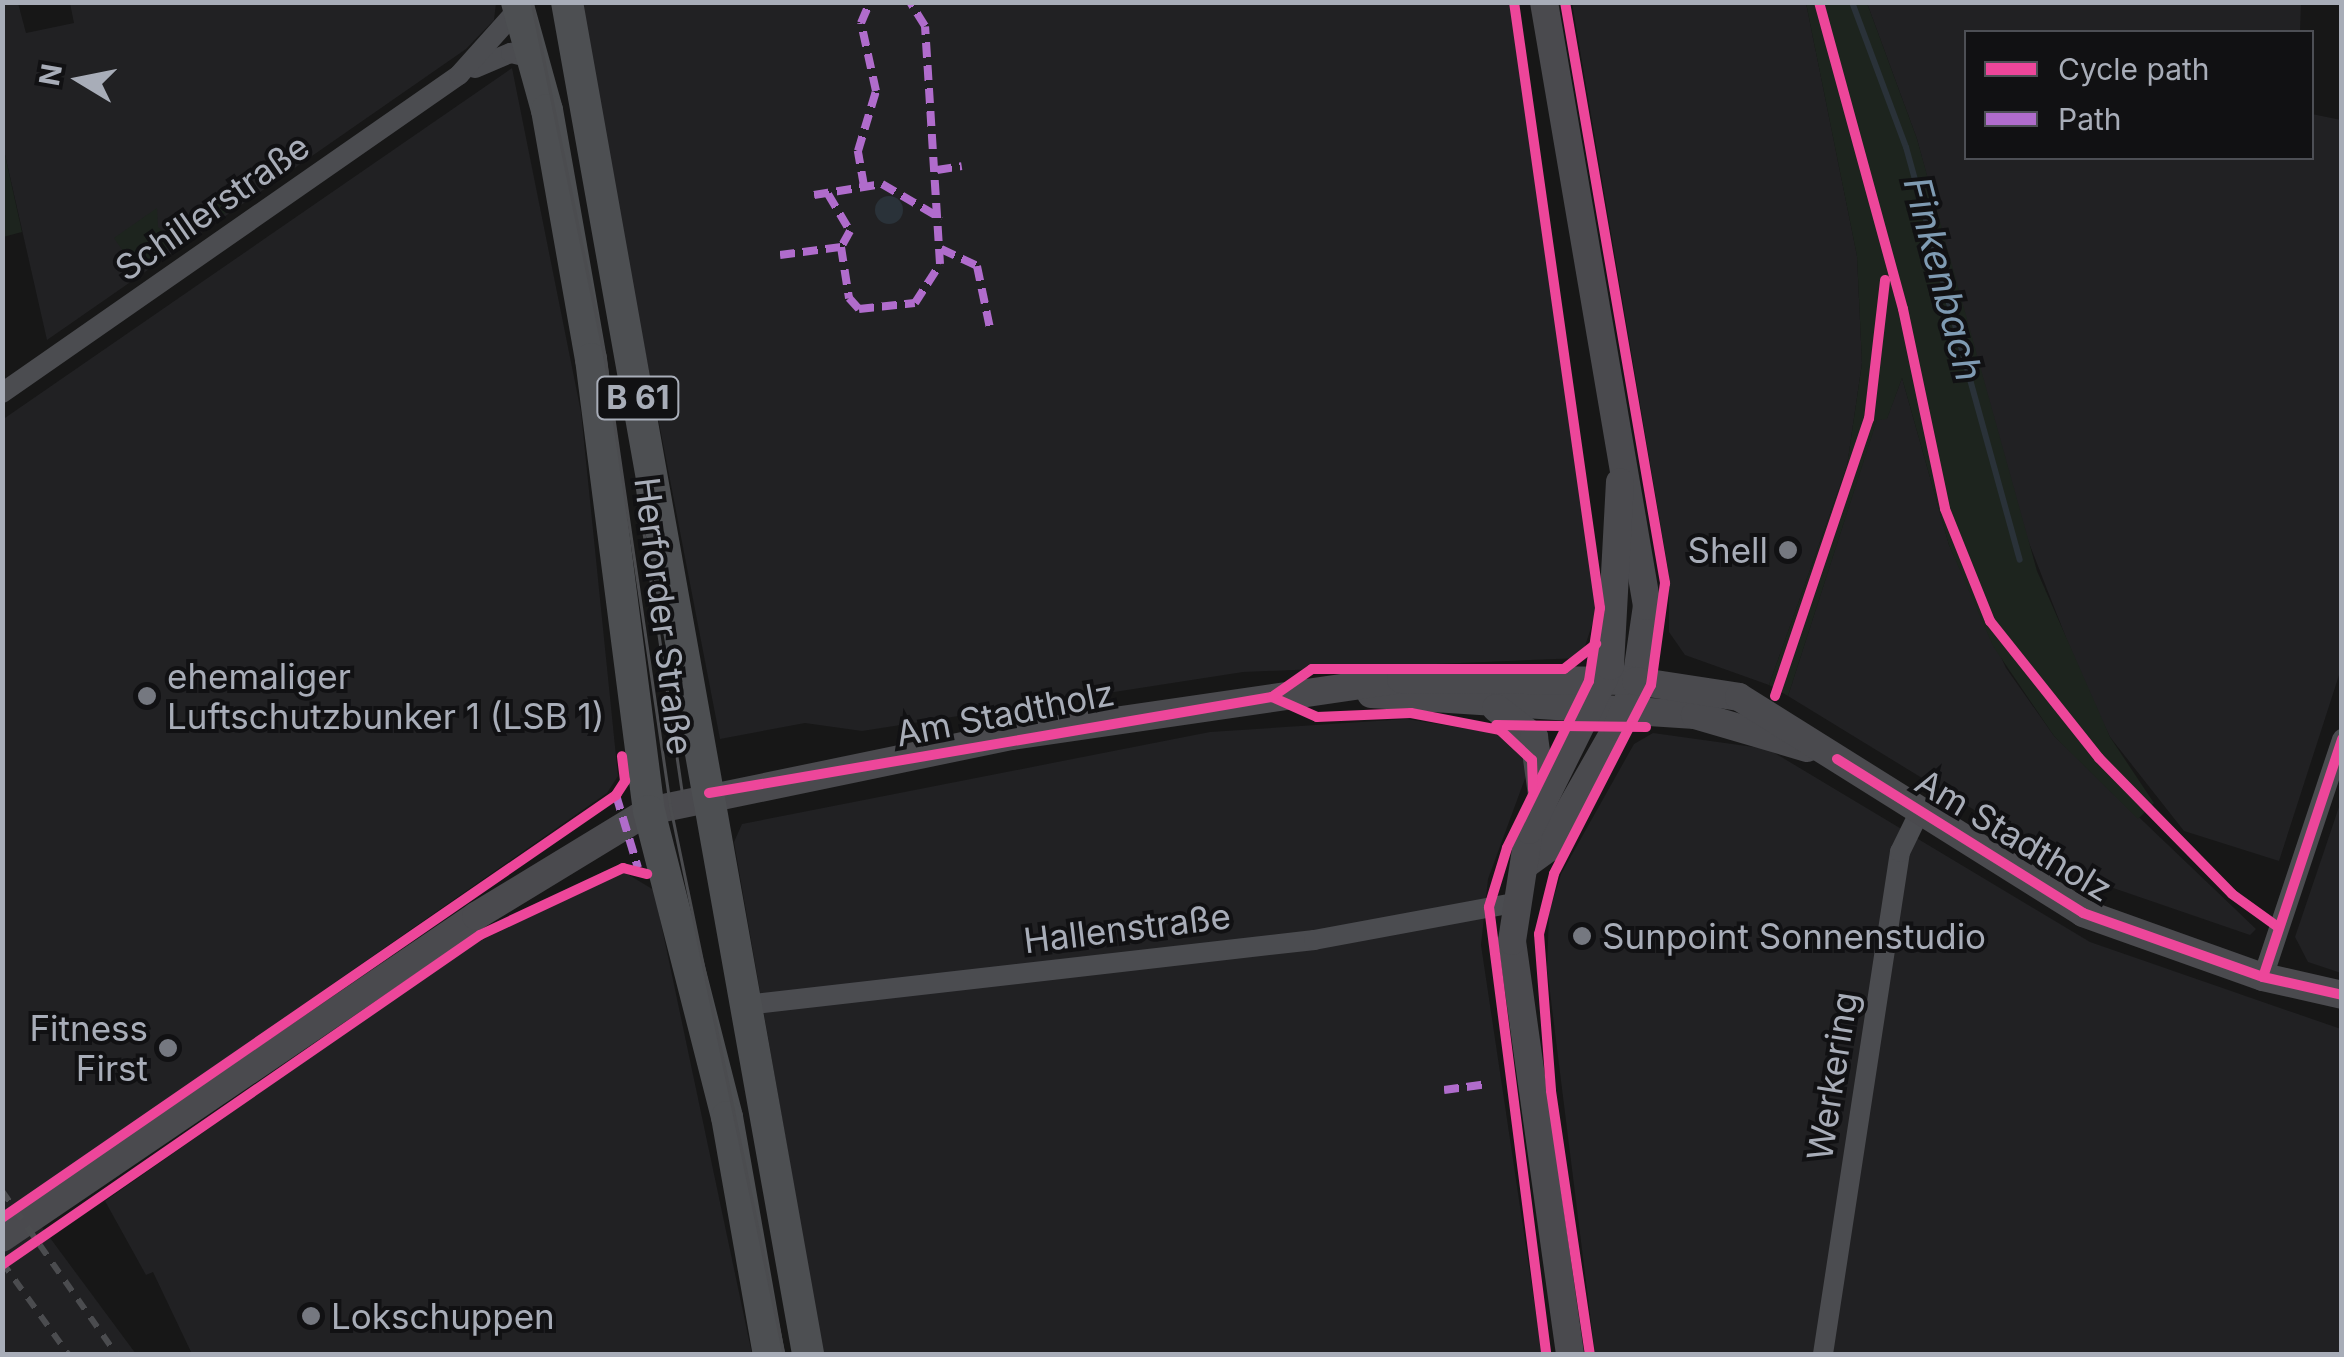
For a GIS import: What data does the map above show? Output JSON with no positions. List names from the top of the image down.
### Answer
{
  "streets": {
    "main road": ["B 61", "Herforder Straße"],
    "street": [
      "Schillerstraße",
      "Am Stadtholz",
      "Hallenstraße",
      "Werkering"
    ]
  },
  "crossings": [
    ["Schillerstraße", "Herforder Straße"],
    ["Herforder Straße", "Am Stadtholz"],
    ["Herforder Straße", "Hallenstraße"],
    ["Am Stadtholz", "Werkering"]
  ],
  "water": ["Finkenbach"],
  "places": [
    "Shell",
    "ehemaliger Luftschutzbunker 1 (LSB 1)",
    "Sunpoint Sonnenstudio",
    "Fitness First",
    "Lokschuppen"
  ],
  "legend": ["Cycle path", "Path"],
  "north": "left"
}
